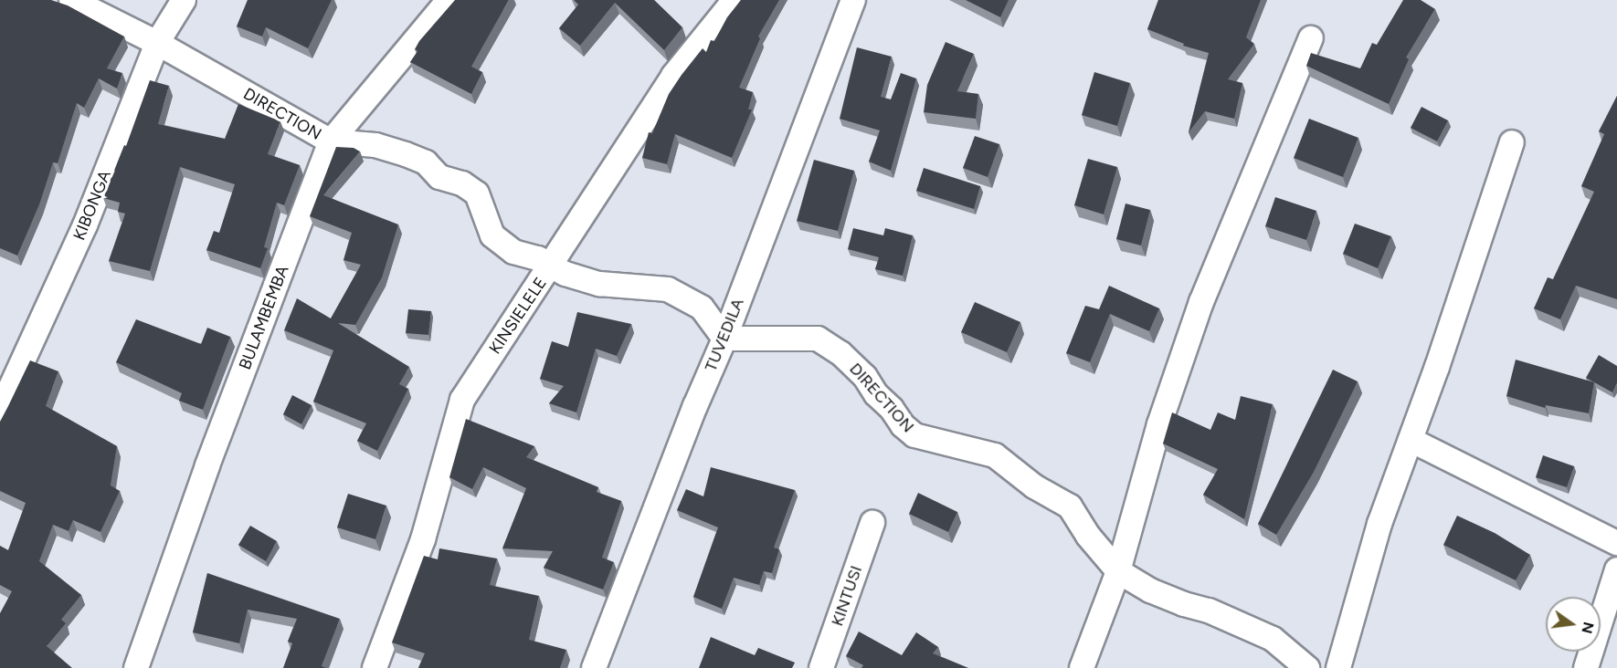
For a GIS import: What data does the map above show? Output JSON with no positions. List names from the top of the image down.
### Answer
{
  "streets": {
    "street": [
      "DIRECTION",
      "KIBONGA",
      "KINSIELELE",
      "BULAMBEMBA",
      "TUVEDILA",
      "KINTUSI"
    ]
  },
  "crossings": [
    ["DIRECTION", "KIBONGA"],
    ["DIRECTION", "KINSIELELE"],
    ["DIRECTION", "BULAMBEMBA"],
    ["DIRECTION", "TUVEDILA"]
  ],
  "north": "right"
}
